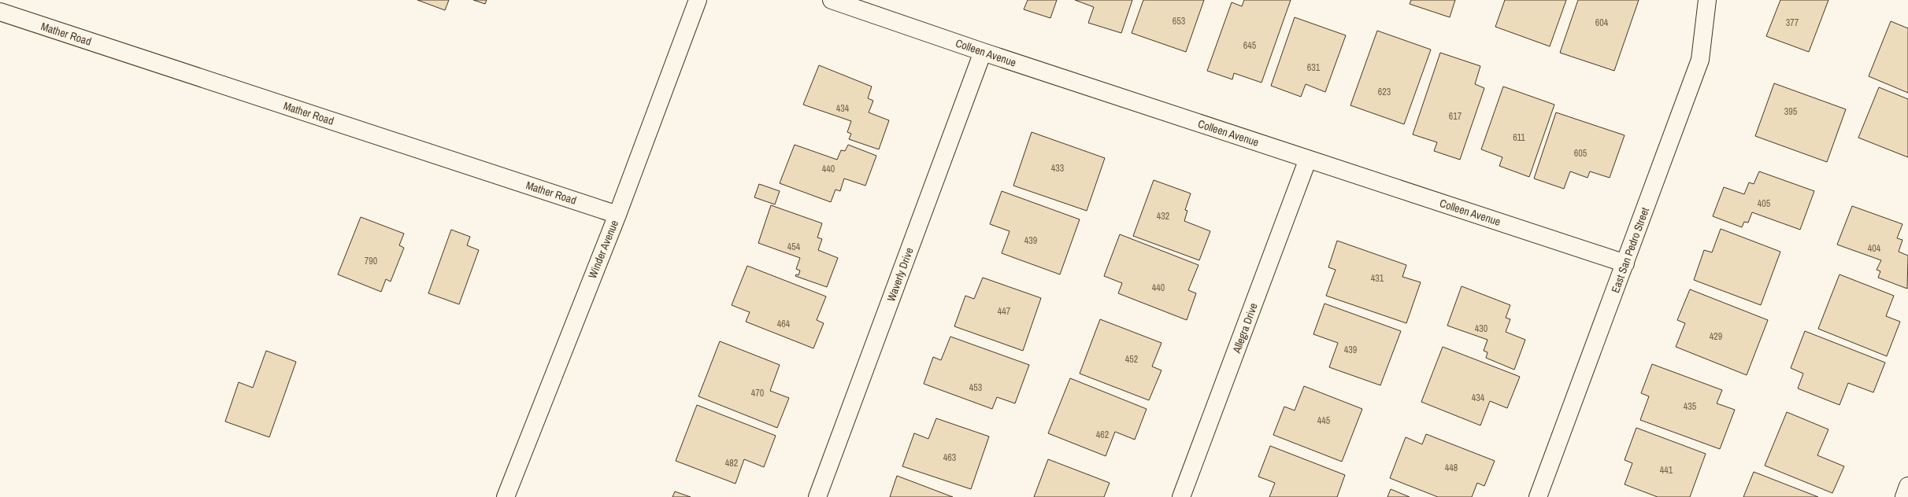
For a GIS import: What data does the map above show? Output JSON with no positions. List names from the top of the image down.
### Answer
{
  "streets": {
    "street": [
      "Mather Road",
      "Colleen Avenue",
      "Winder Avenue",
      "East San Pedro Street",
      "Waverly Drive",
      "Allegra Drive"
    ]
  },
  "crossings": [
    ["Mather Road", "Winder Avenue"],
    ["Colleen Avenue", "East San Pedro Street"],
    ["Colleen Avenue", "Waverly Drive"],
    ["Colleen Avenue", "Allegra Drive"]
  ],
  "house_numbers": [
    "653",
    "604",
    "377",
    "645",
    "631",
    "623",
    "434",
    "395",
    "617",
    "611",
    "605",
    "433",
    "440",
    "405",
    "432",
    "439",
    "454",
    "404",
    "790",
    "431",
    "440",
    "447",
    "464",
    "430",
    "429",
    "439",
    "452",
    "453",
    "470",
    "434",
    "435",
    "445",
    "462",
    "463",
    "482",
    "448",
    "441"
  ]
}
